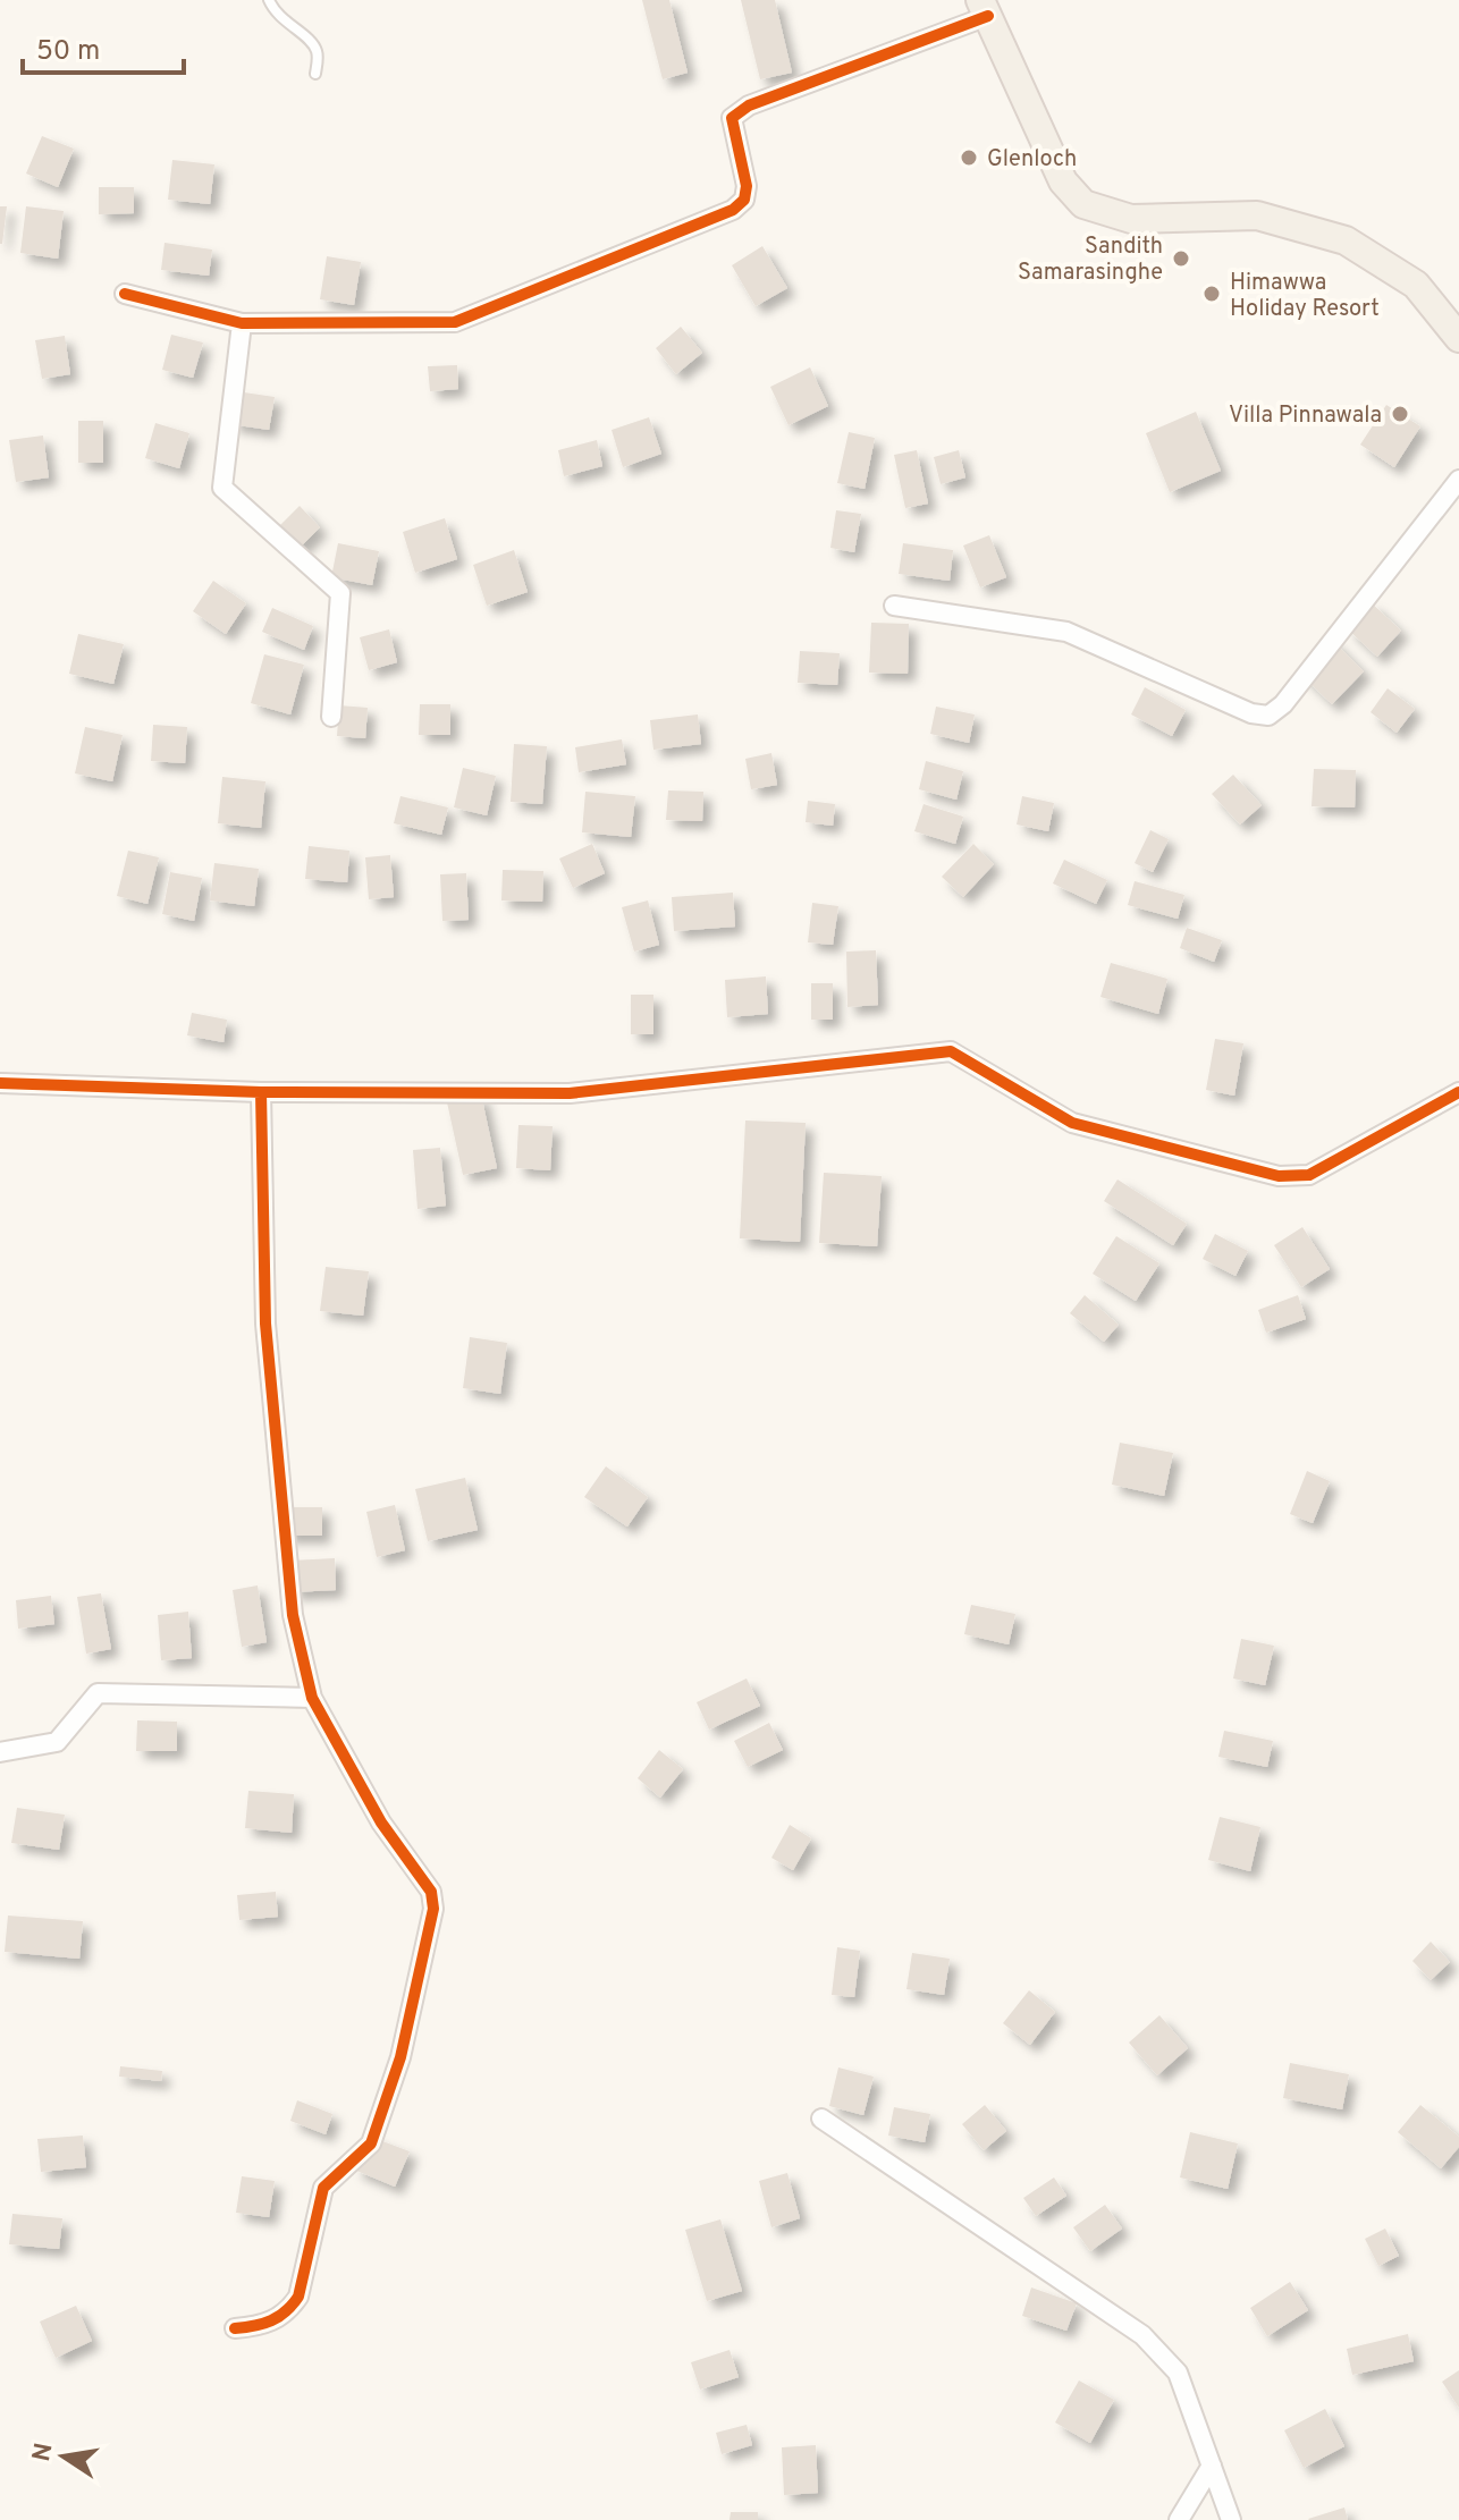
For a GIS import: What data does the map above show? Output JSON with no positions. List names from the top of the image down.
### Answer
{
  "places": [
    "Glenloch",
    "Sandith Samarasinghe",
    "Himawwa Holiday Resort",
    "Villa Pinnawala"
  ],
  "scale_bar": "50 m",
  "north": "left"
}
